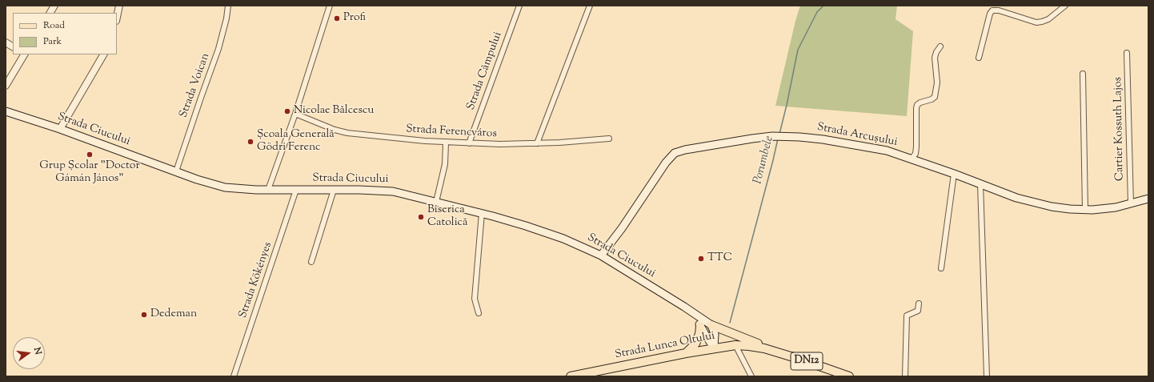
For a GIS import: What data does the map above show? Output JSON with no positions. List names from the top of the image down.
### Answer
{
  "streets": {
    "main road": [
      "Strada Ciucului",
      "Strada Arcușului",
      "Strada Lunca Oltului",
      "DN12"
    ],
    "street": [
      "Strada Câmpului",
      "Strada Voican",
      "Cartier Kossuth Lajos",
      "Strada Ferencváros",
      "Strada Kökényes"
    ]
  },
  "crossings": [
    ["Strada Câmpului", "Strada Ferencváros"],
    ["Strada Voican", "Strada Ciucului"],
    ["Cartier Kossuth Lajos", "Strada Arcușului"],
    ["Strada Ciucului", "Strada Arcușului"],
    ["Strada Ciucului", "Strada Kökényes"],
    ["Strada Lunca Oltului", "DN12"]
  ],
  "water": ["Porumbele"],
  "places": [
    "Profi",
    "Nicolae Bălcescu",
    "Școala Generală Gödri Ferenc",
    "Grup Școlar \"Doctor Gámán János\"",
    "Biserica Catolică",
    "TTC",
    "Dedeman"
  ],
  "legend": ["Road", "Park"],
  "north": "right"
}
